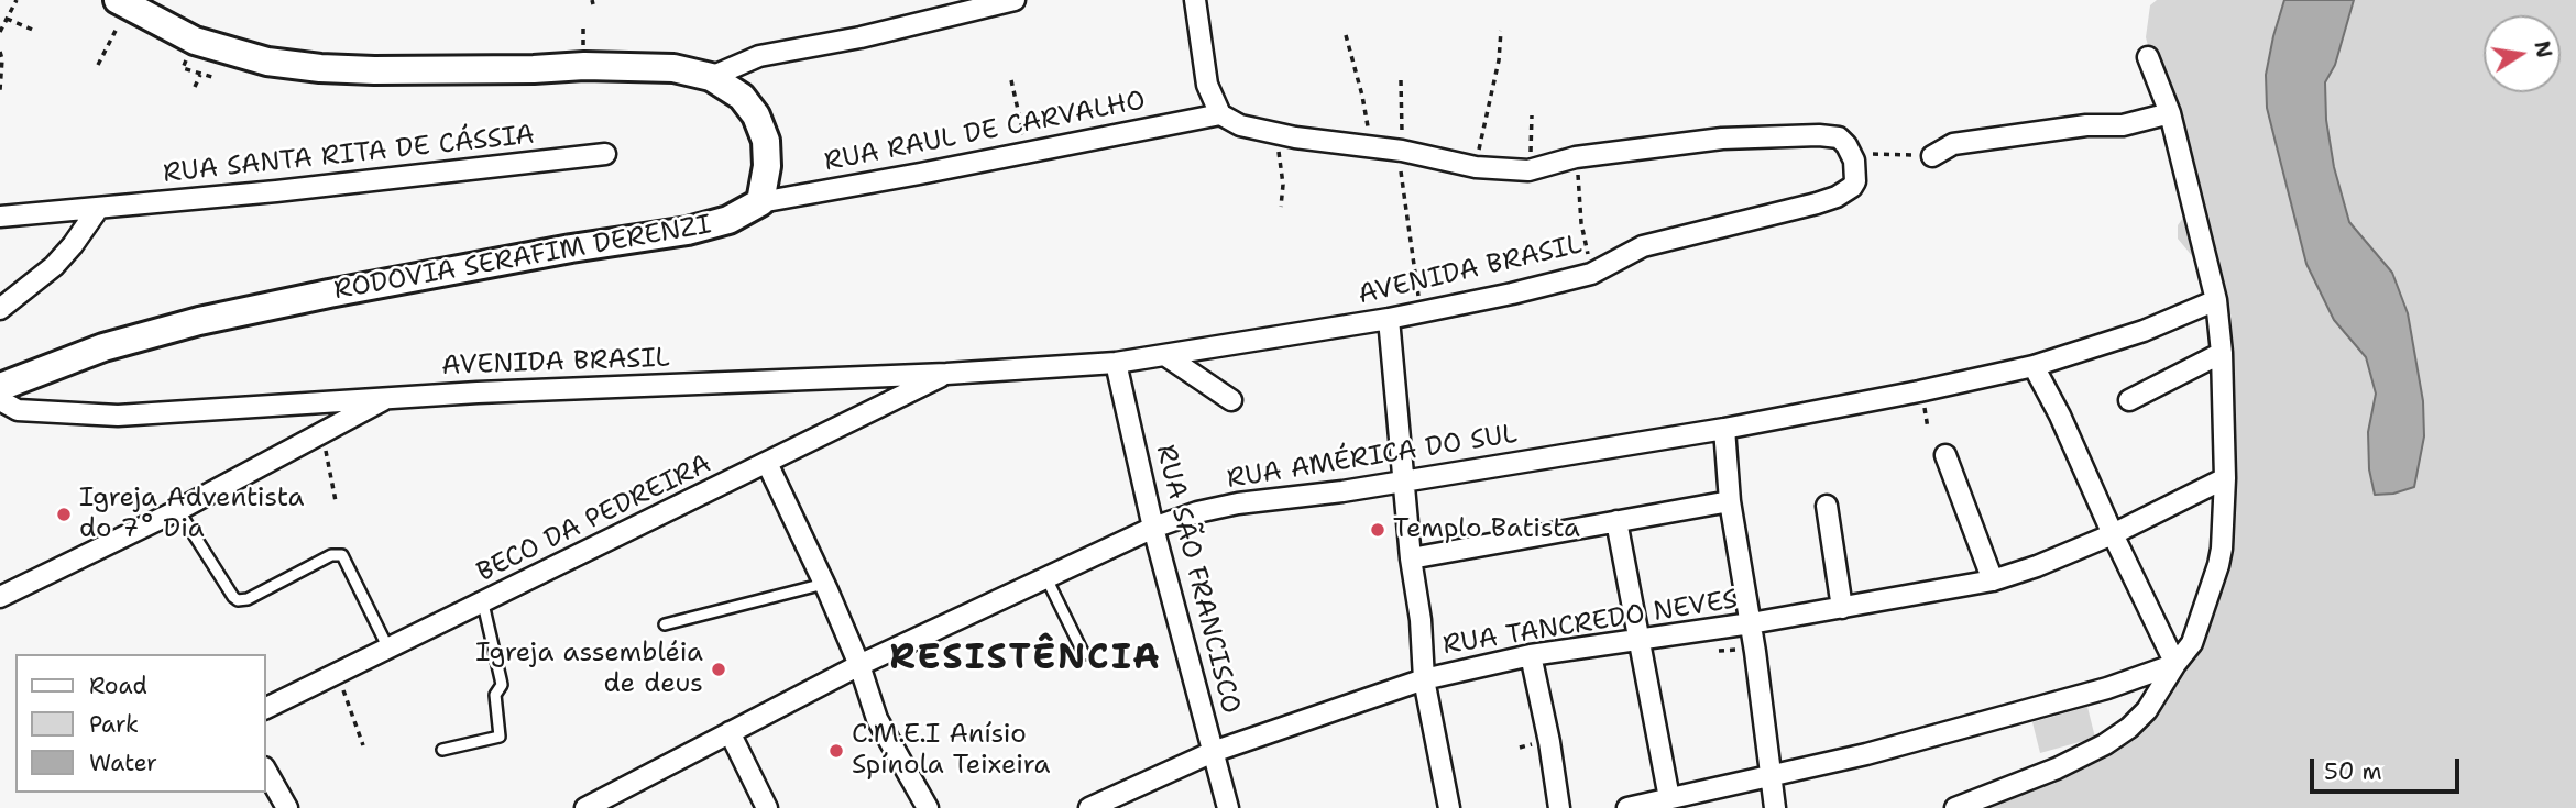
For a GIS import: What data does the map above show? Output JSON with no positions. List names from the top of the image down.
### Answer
{
  "streets": {
    "main road": ["RODOVIA SERAFIM DERENZI"],
    "street": [
      "RUA RAUL DE CARVALHO",
      "RUA SANTA RITA DE CÁSSIA",
      "AVENIDA BRASIL",
      "RUA AMÉRICA DO SUL",
      "BECO DA PEDREIRA",
      "RUA SÃO FRANCISCO",
      "RUA TANCREDO NEVES"
    ]
  },
  "crossings": [
    ["RUA RAUL DE CARVALHO", "RODOVIA SERAFIM DERENZI"],
    ["AVENIDA BRASIL", "BECO DA PEDREIRA"],
    ["AVENIDA BRASIL", "RUA SÃO FRANCISCO"],
    ["RUA AMÉRICA DO SUL", "RUA SÃO FRANCISCO"],
    ["RUA SÃO FRANCISCO", "RUA TANCREDO NEVES"]
  ],
  "districts": ["RESISTÊNCIA"],
  "places": [
    "Igreja Adventista do 7˚ Dia",
    "Templo Batista",
    "Igreja assembléia de deus",
    "C.M.E.I Anísio Spínola Teixeira"
  ],
  "legend": ["Road", "Park", "Water"],
  "scale_bar": "50 m",
  "north": "right"
}
